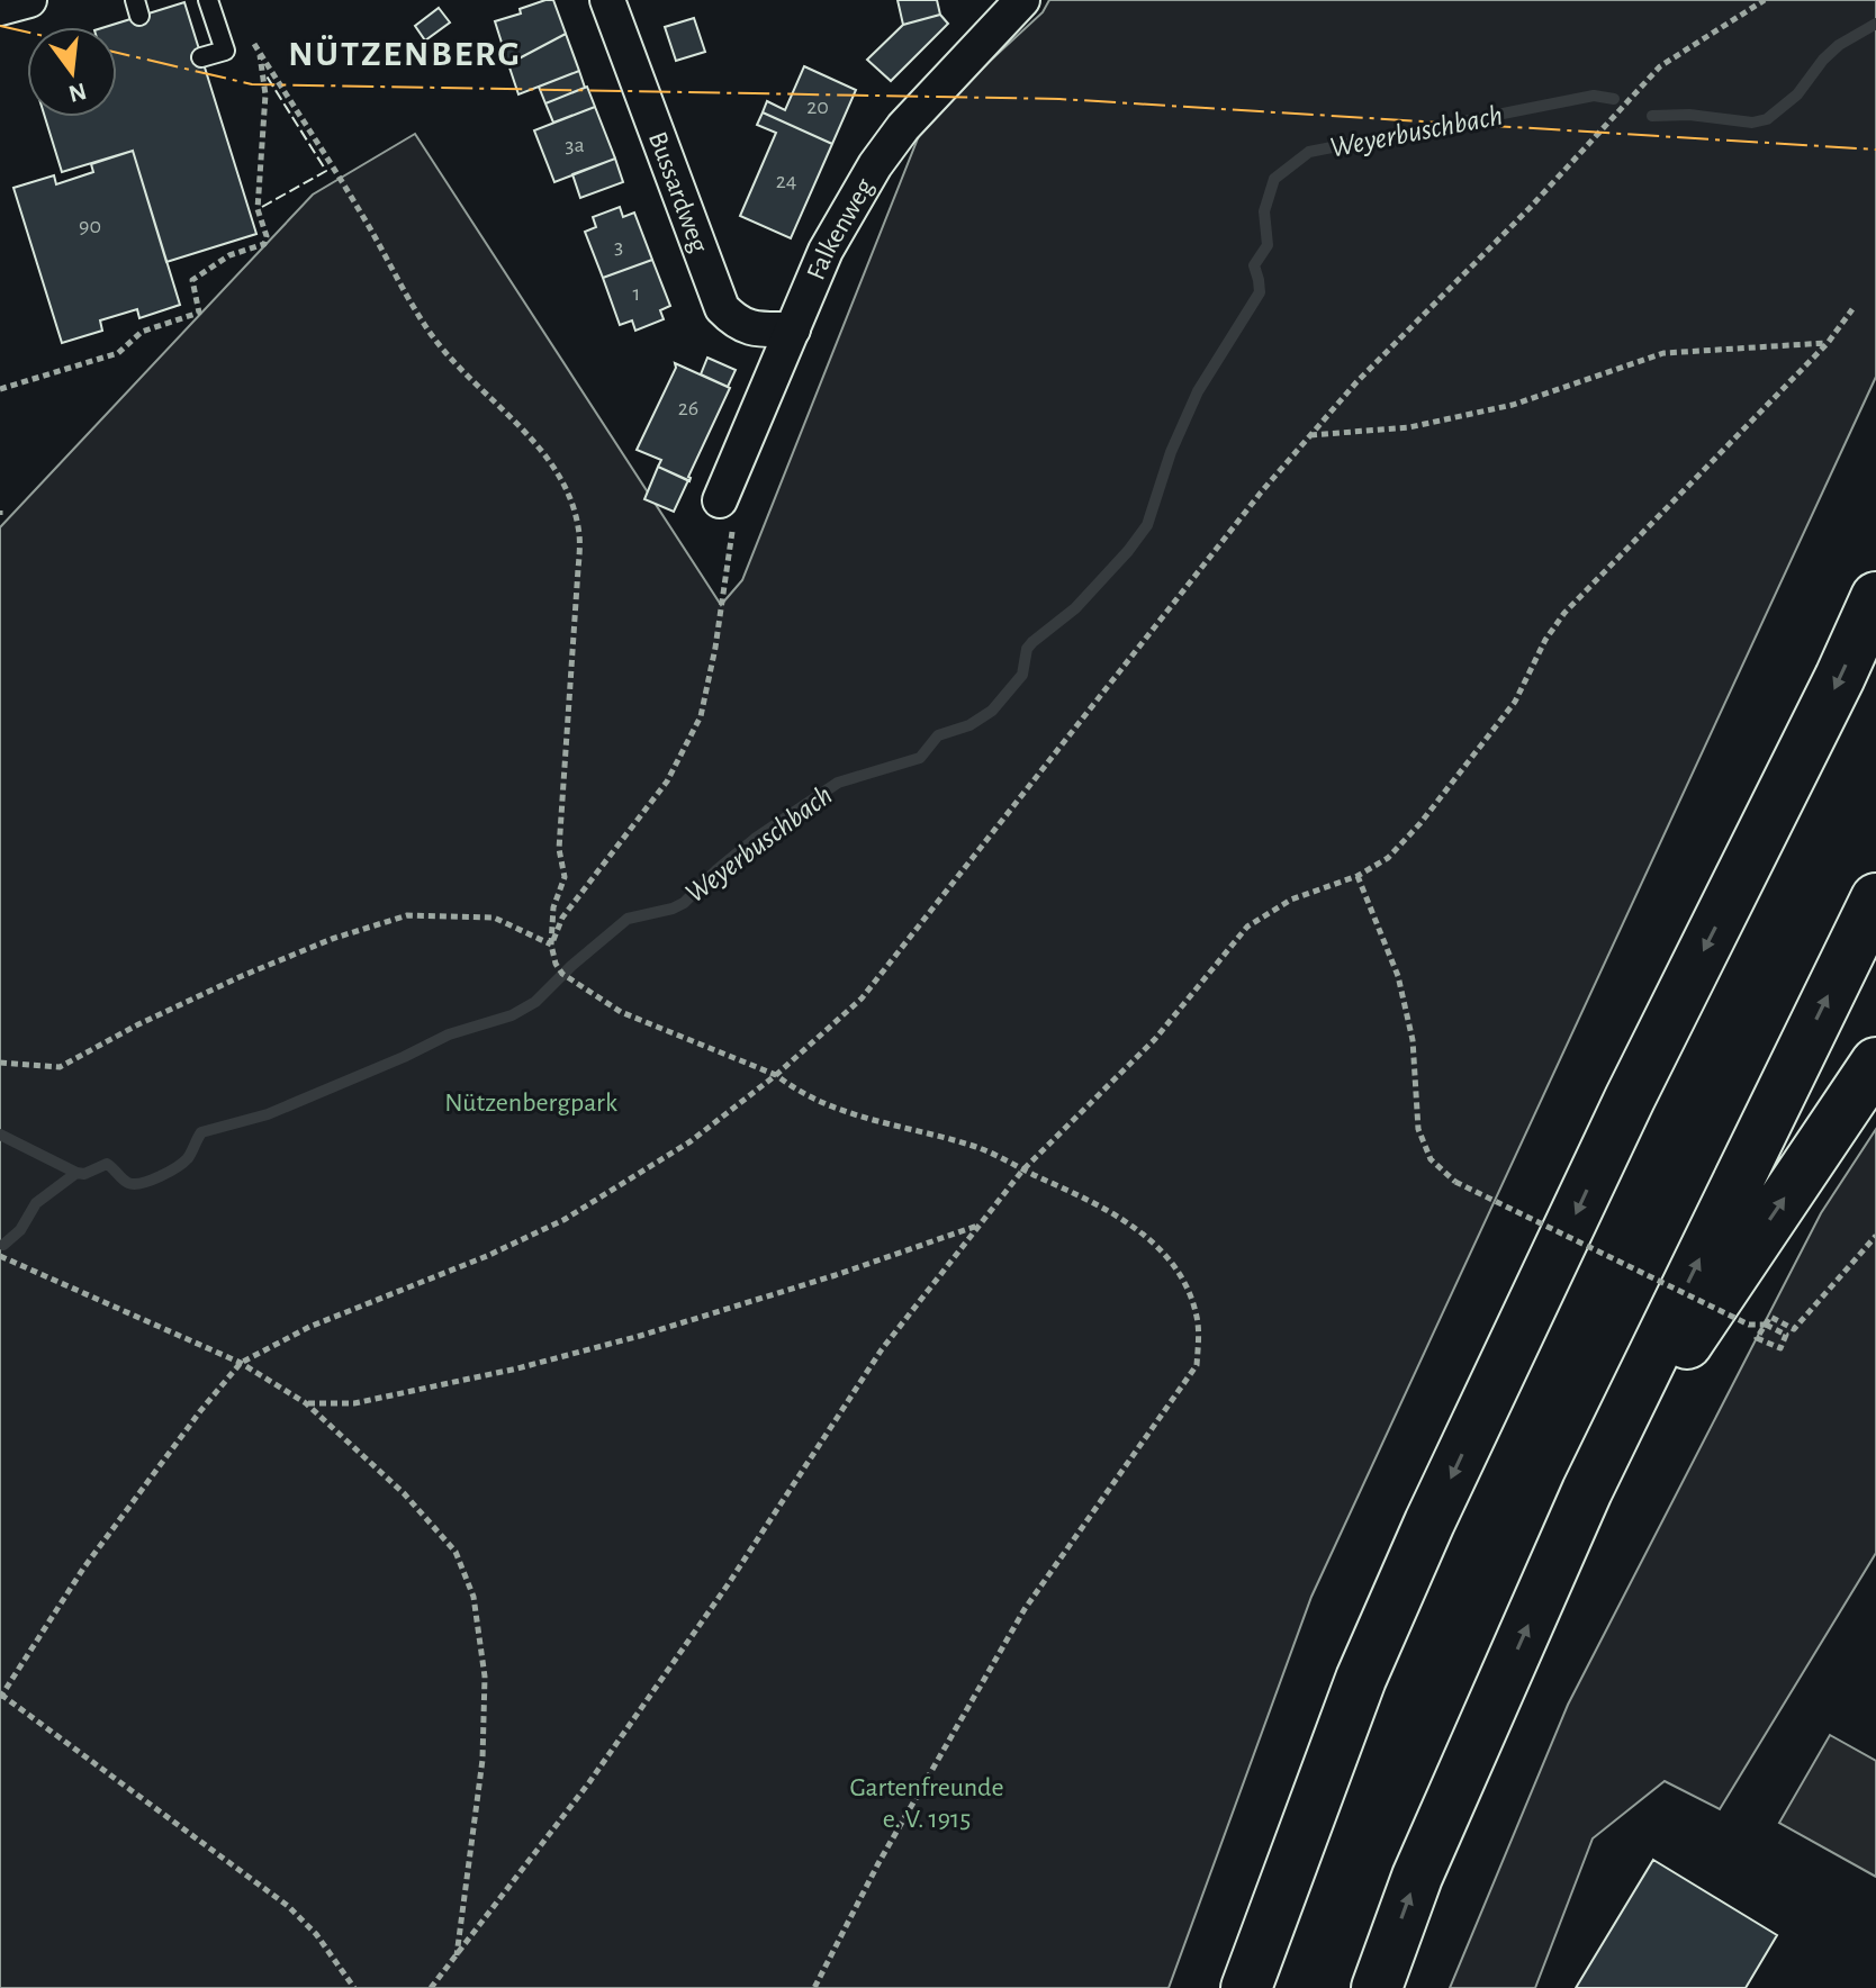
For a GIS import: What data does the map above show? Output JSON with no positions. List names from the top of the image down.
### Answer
{
  "streets": {
    "street": ["Bussardweg", "Falkenweg"]
  },
  "crossings": [
    ["Bussardweg", "Falkenweg"]
  ],
  "districts": ["NÜTZENBERG"],
  "water": ["Weyerbuschbach"],
  "parks": ["Nützenbergpark", "Gartenfreunde e. V. 1915"],
  "house_numbers": [
    "20",
    "3a",
    "24",
    "90",
    "3",
    "1",
    "26"
  ],
  "north": "bottom"
}
